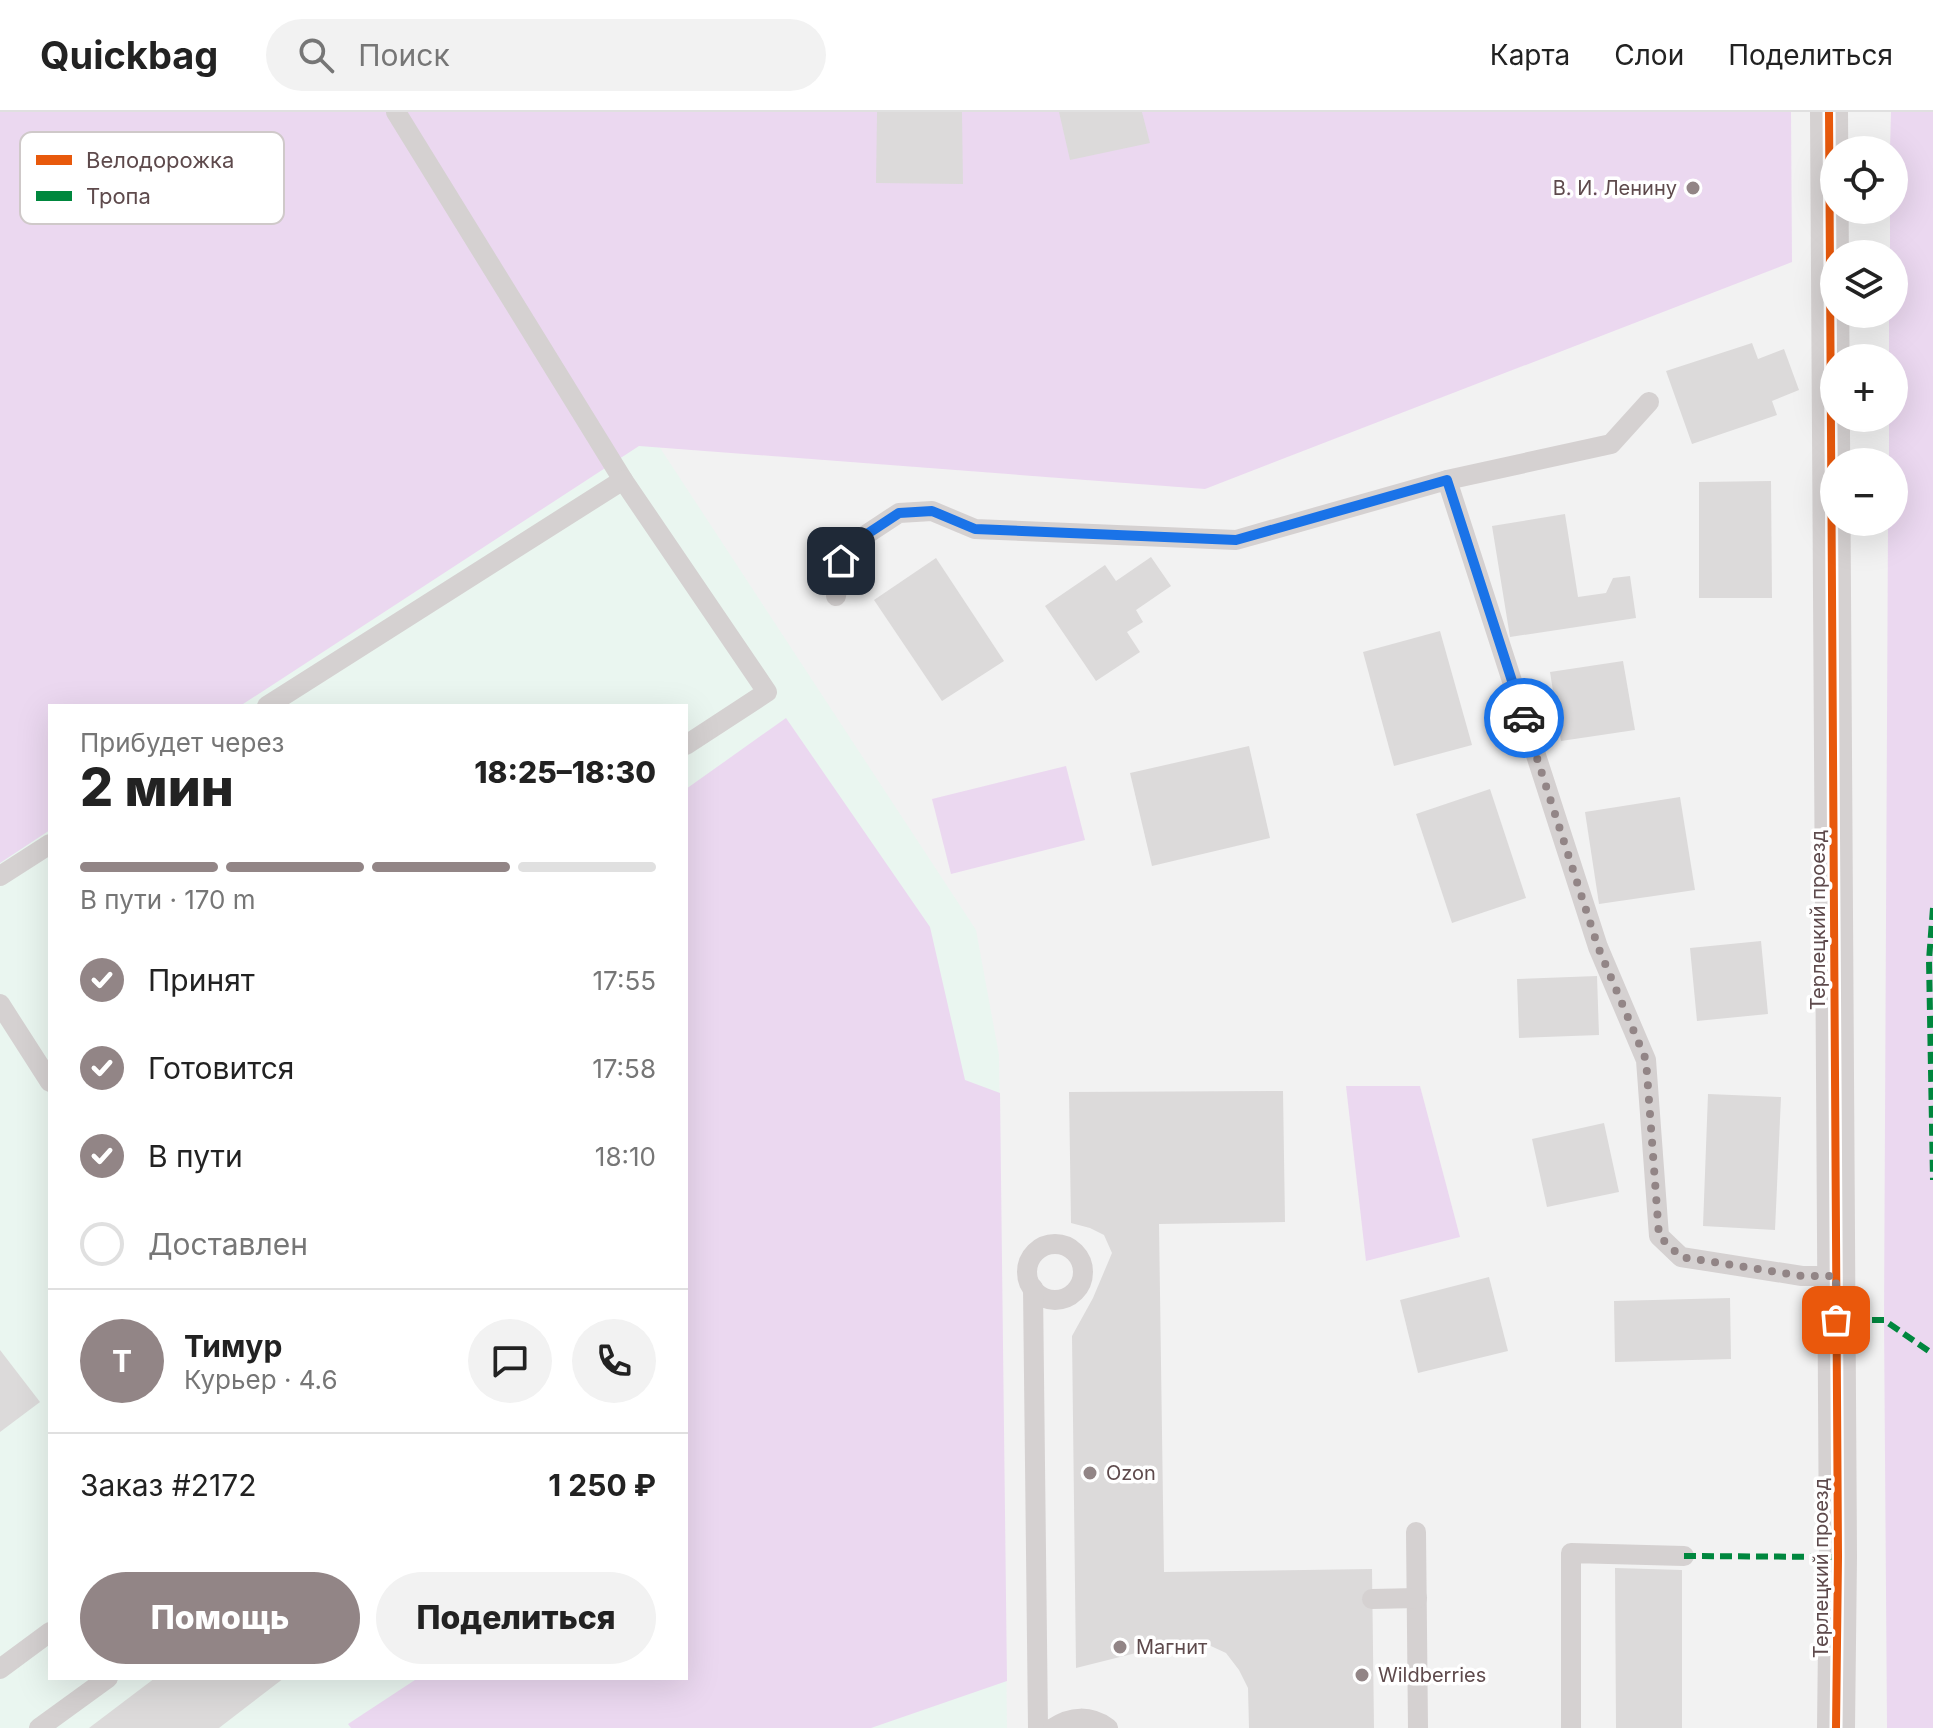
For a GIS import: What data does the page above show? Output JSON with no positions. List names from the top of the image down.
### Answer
{
  "streets": {
    "street": ["Терлецкий проезд"]
  },
  "places": [
    "В. И. Ленину",
    "Ozon",
    "Магнит",
    "Wildberries"
  ],
  "legend": ["Велодорожка", "Тропа"],
  "page": {
    "header": "Quickbag",
    "search": "Поиск",
    "nav": ["Карта", "Слои", "Поделиться"],
    "map_buttons": ["+", "−"],
    "heading": ["2 мин", "Прибудет через", "18:25–18:30"],
    "panel": [
      "Тимур",
      "Курьер · 4.6",
      "Заказ #2172",
      "1 250 ₽"
    ],
    "bar": "В пути · 170 m",
    "list": [
      ["Принят", "17:55"],
      ["Готовится", "17:58"],
      ["В пути", "18:10"],
      "Доставлен"
    ],
    "round": "Т",
    "buttons": ["Помощь", "Поделиться"]
  }
}
